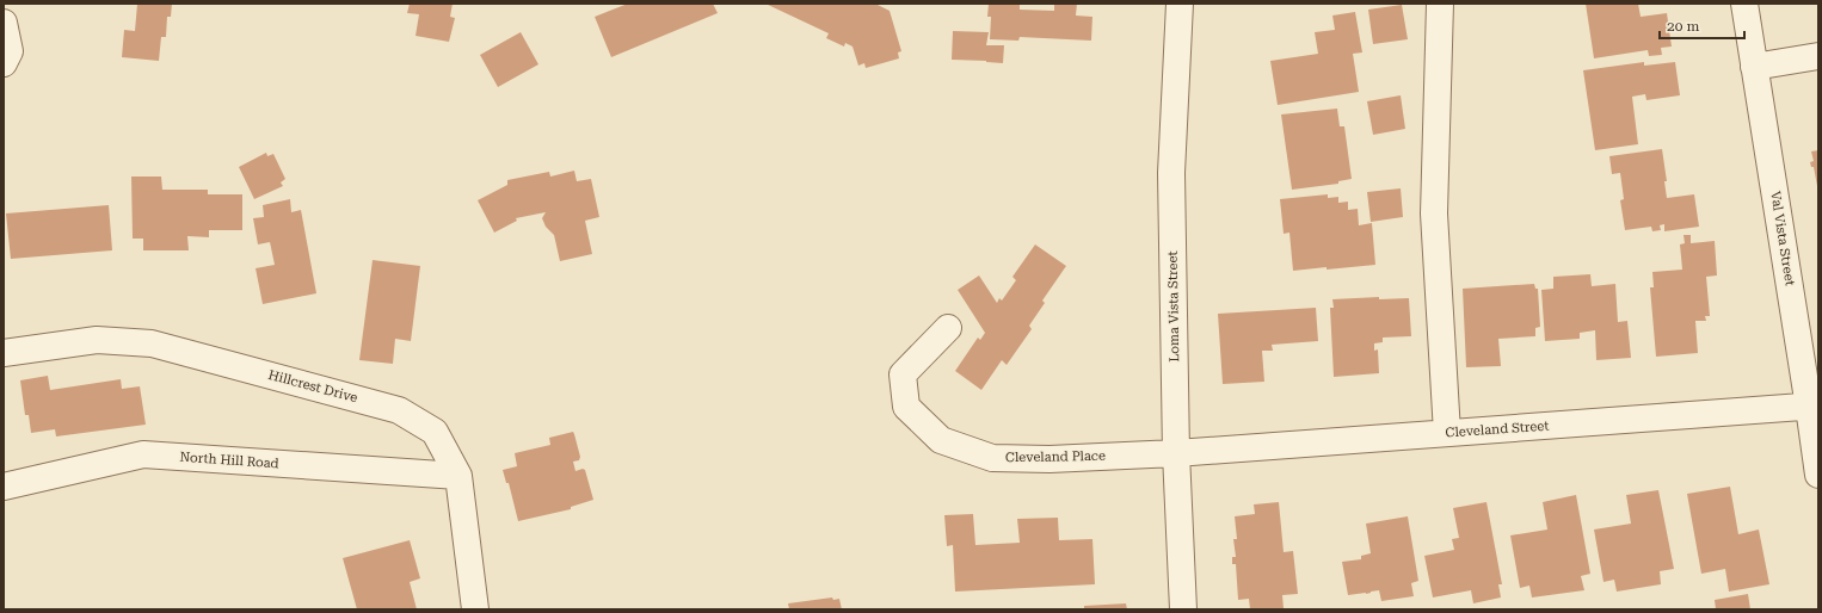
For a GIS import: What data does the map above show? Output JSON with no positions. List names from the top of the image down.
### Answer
{
  "streets": {
    "street": [
      "Val Vista Street",
      "Loma Vista Street",
      "Hillcrest Drive",
      "Cleveland Street",
      "Cleveland Place",
      "North Hill Road"
    ]
  },
  "crossings": [
    ["Val Vista Street", "Cleveland Street"],
    ["Loma Vista Street", "Cleveland Street"],
    ["Loma Vista Street", "Cleveland Place"],
    ["Hillcrest Drive", "North Hill Road"],
    ["Cleveland Street", "Cleveland Place"]
  ],
  "scale_bar": "20 m"
}
